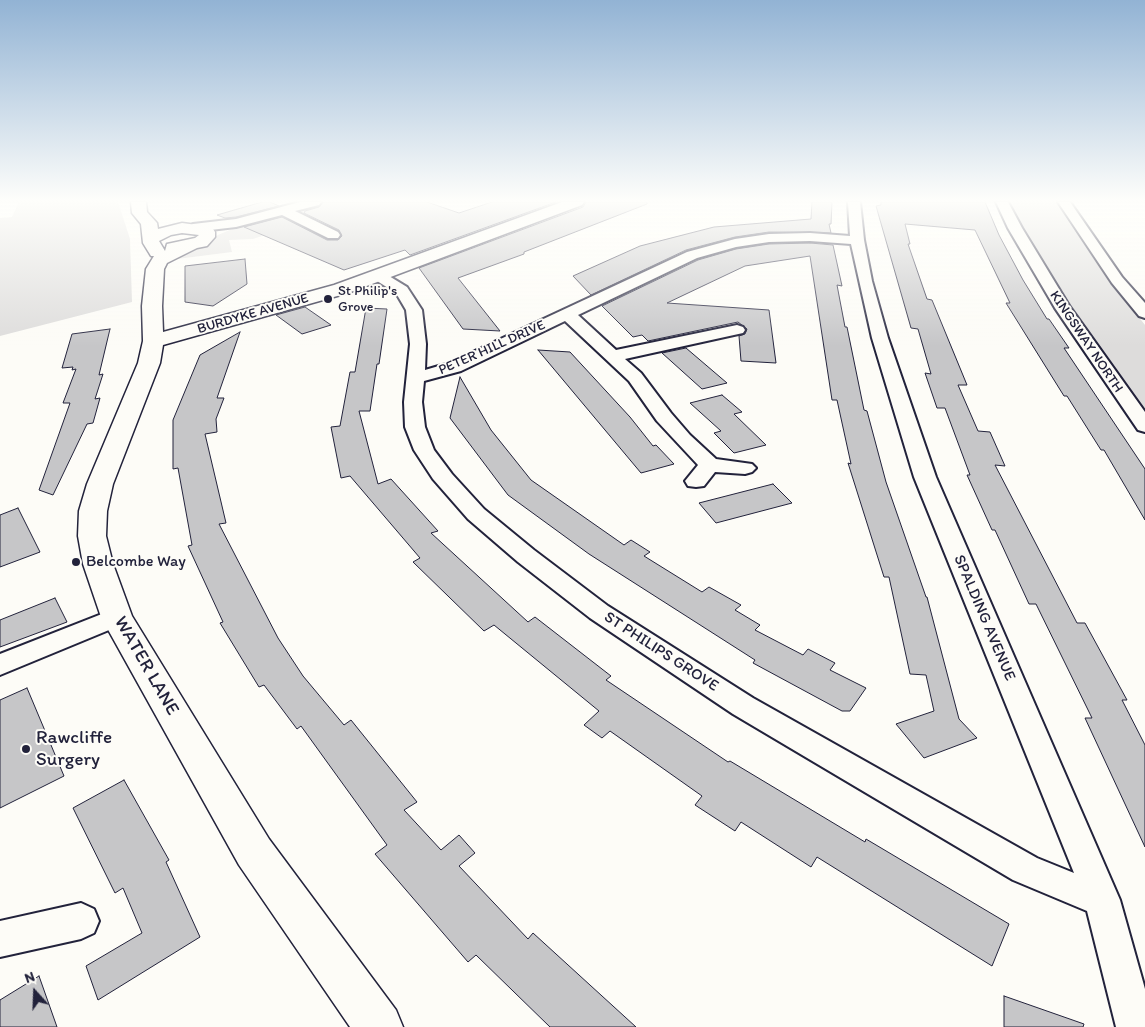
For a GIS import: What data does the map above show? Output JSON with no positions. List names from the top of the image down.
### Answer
{
  "streets": {
    "street": [
      "BURDYKE AVENUE",
      "KINGSWAY NORTH",
      "PETER HILL DRIVE",
      "SPALDING AVENUE",
      "ST PHILIPS GROVE",
      "WATER LANE"
    ]
  },
  "crossings": [
    ["BURDYKE AVENUE", "ST PHILIPS GROVE"],
    ["BURDYKE AVENUE", "WATER LANE"],
    ["PETER HILL DRIVE", "ST PHILIPS GROVE"],
    ["SPALDING AVENUE", "ST PHILIPS GROVE"]
  ],
  "places": ["St Philip's Grove", "Belcombe Way", "Rawcliffe Surgery"],
  "north": "top"
}
